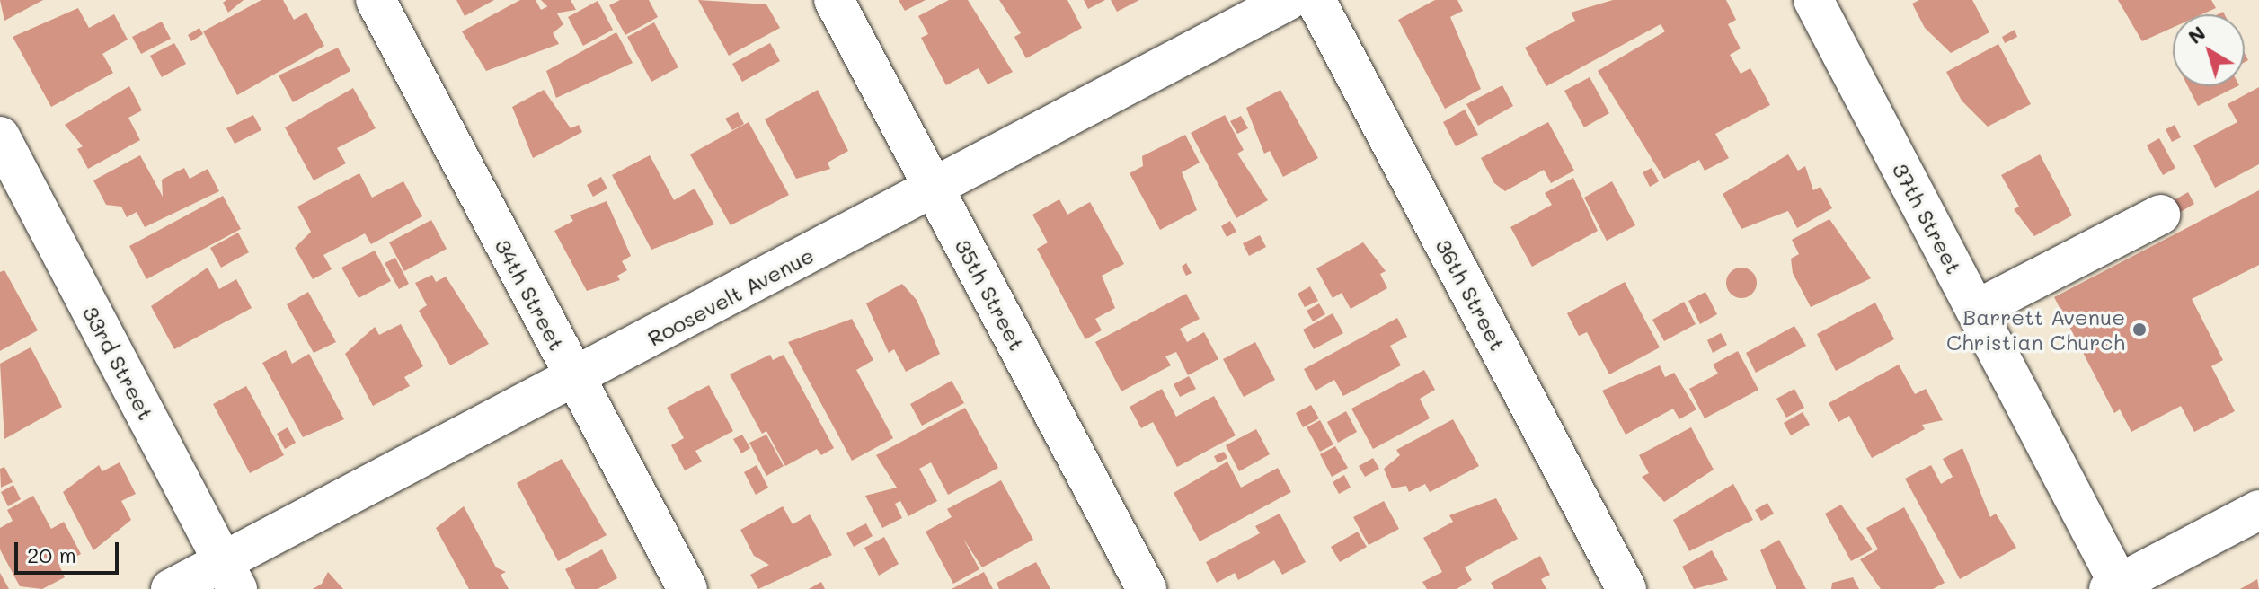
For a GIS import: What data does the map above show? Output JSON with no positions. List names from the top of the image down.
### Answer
{
  "streets": {
    "street": [
      "37th Street",
      "34th Street",
      "35th Street",
      "36th Street",
      "Roosevelt Avenue",
      "33rd Street"
    ]
  },
  "crossings": [
    ["34th Street", "Roosevelt Avenue"],
    ["35th Street", "Roosevelt Avenue"],
    ["Roosevelt Avenue", "33rd Street"]
  ],
  "places": ["Barrett Avenue Christian Church"],
  "scale_bar": "20 m",
  "north": "top left"
}
